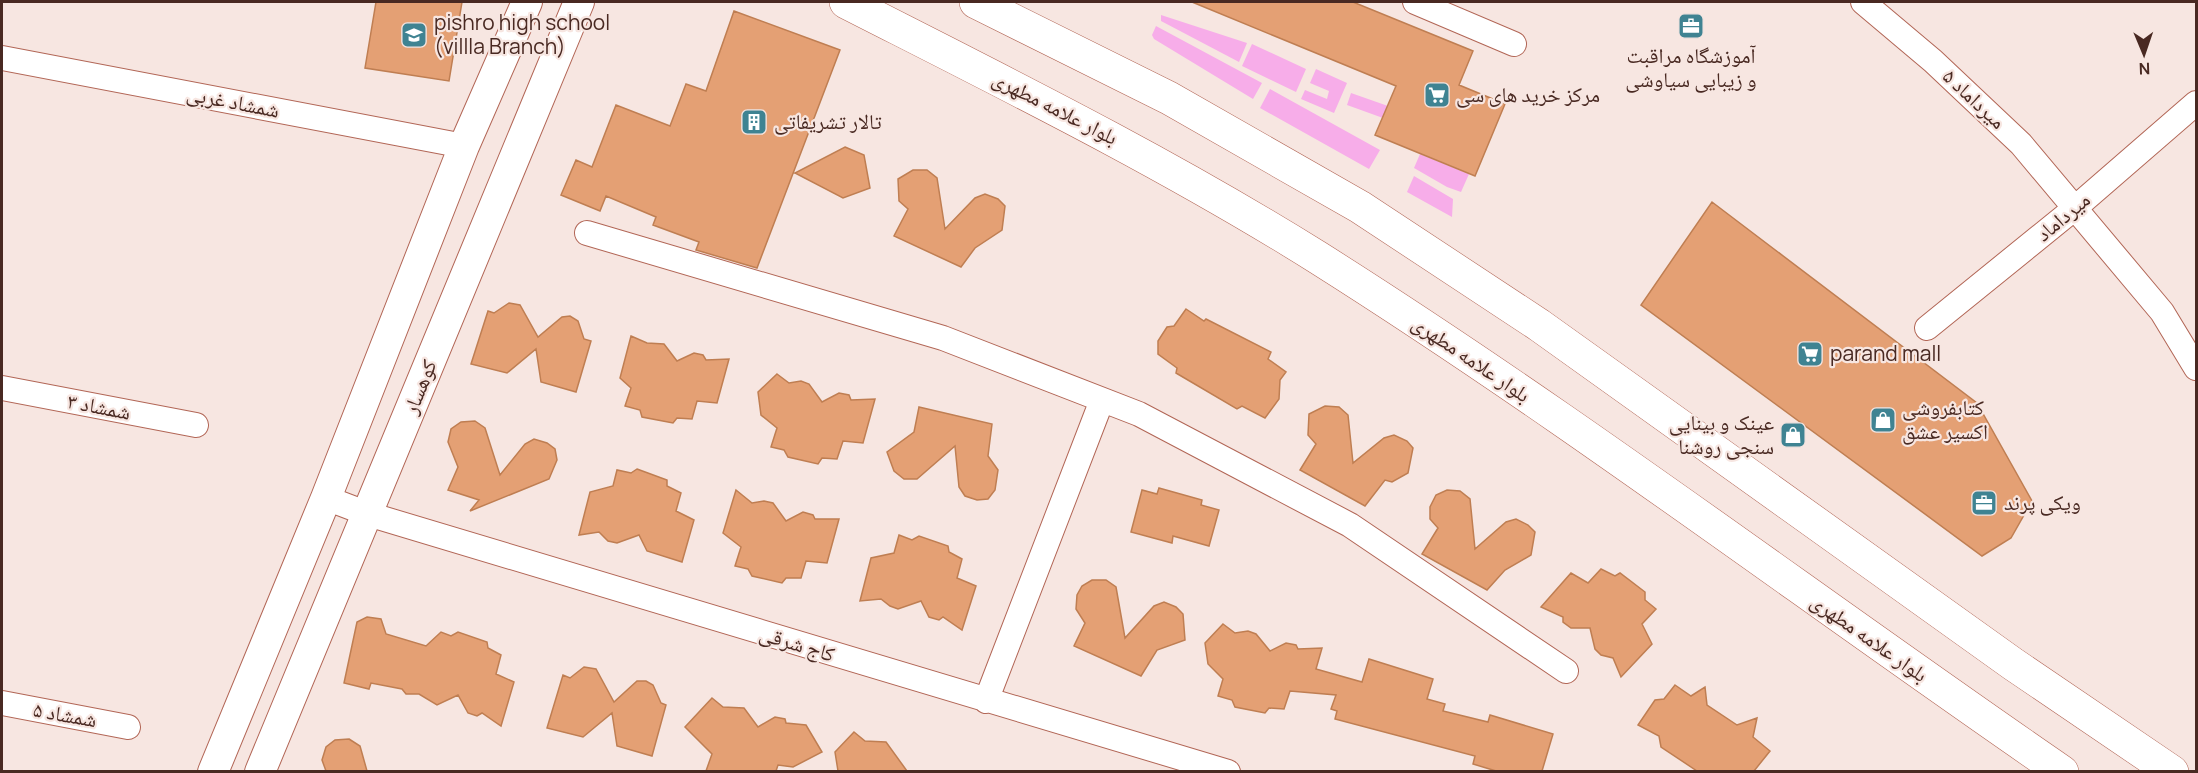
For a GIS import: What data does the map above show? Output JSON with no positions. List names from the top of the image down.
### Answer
{
  "streets": {
    "main road": ["بلوار علامه مطهری"],
    "street": [
      "میرداماد ۵",
      "شمشاد غربی",
      "میرداماد",
      "کوهسار",
      "شمشاد ۳",
      "کاج شرقی",
      "شمشاد ۵"
    ]
  },
  "crossings": [
    ["میرداماد ۵", "میرداماد"],
    ["کوهسار", "کاج شرقی"]
  ],
  "places": {
    "office": ["آموزشگاه مراقبت و زیبایی سیاوشی", "ویکی پرند"],
    "school or university": ["pishro high school (villla Branch)"],
    "supermarket": ["مرکز خرید های سی", "parand mall"],
    "building": ["تالار تشریفاتی"],
    "shop": ["کتابفروشی اکسیر عشق", "عینک و بینایی سنجی روشنا"]
  },
  "north": "bottom"
}
